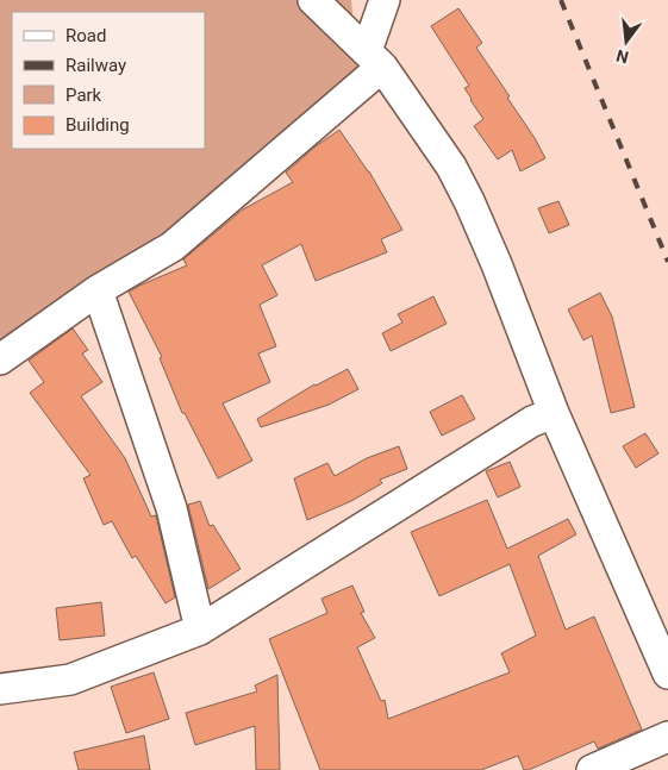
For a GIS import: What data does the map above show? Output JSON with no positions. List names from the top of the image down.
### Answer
{
  "legend": [
    "Road",
    "Railway",
    "Park",
    "Building"
  ],
  "north": "bottom"
}
